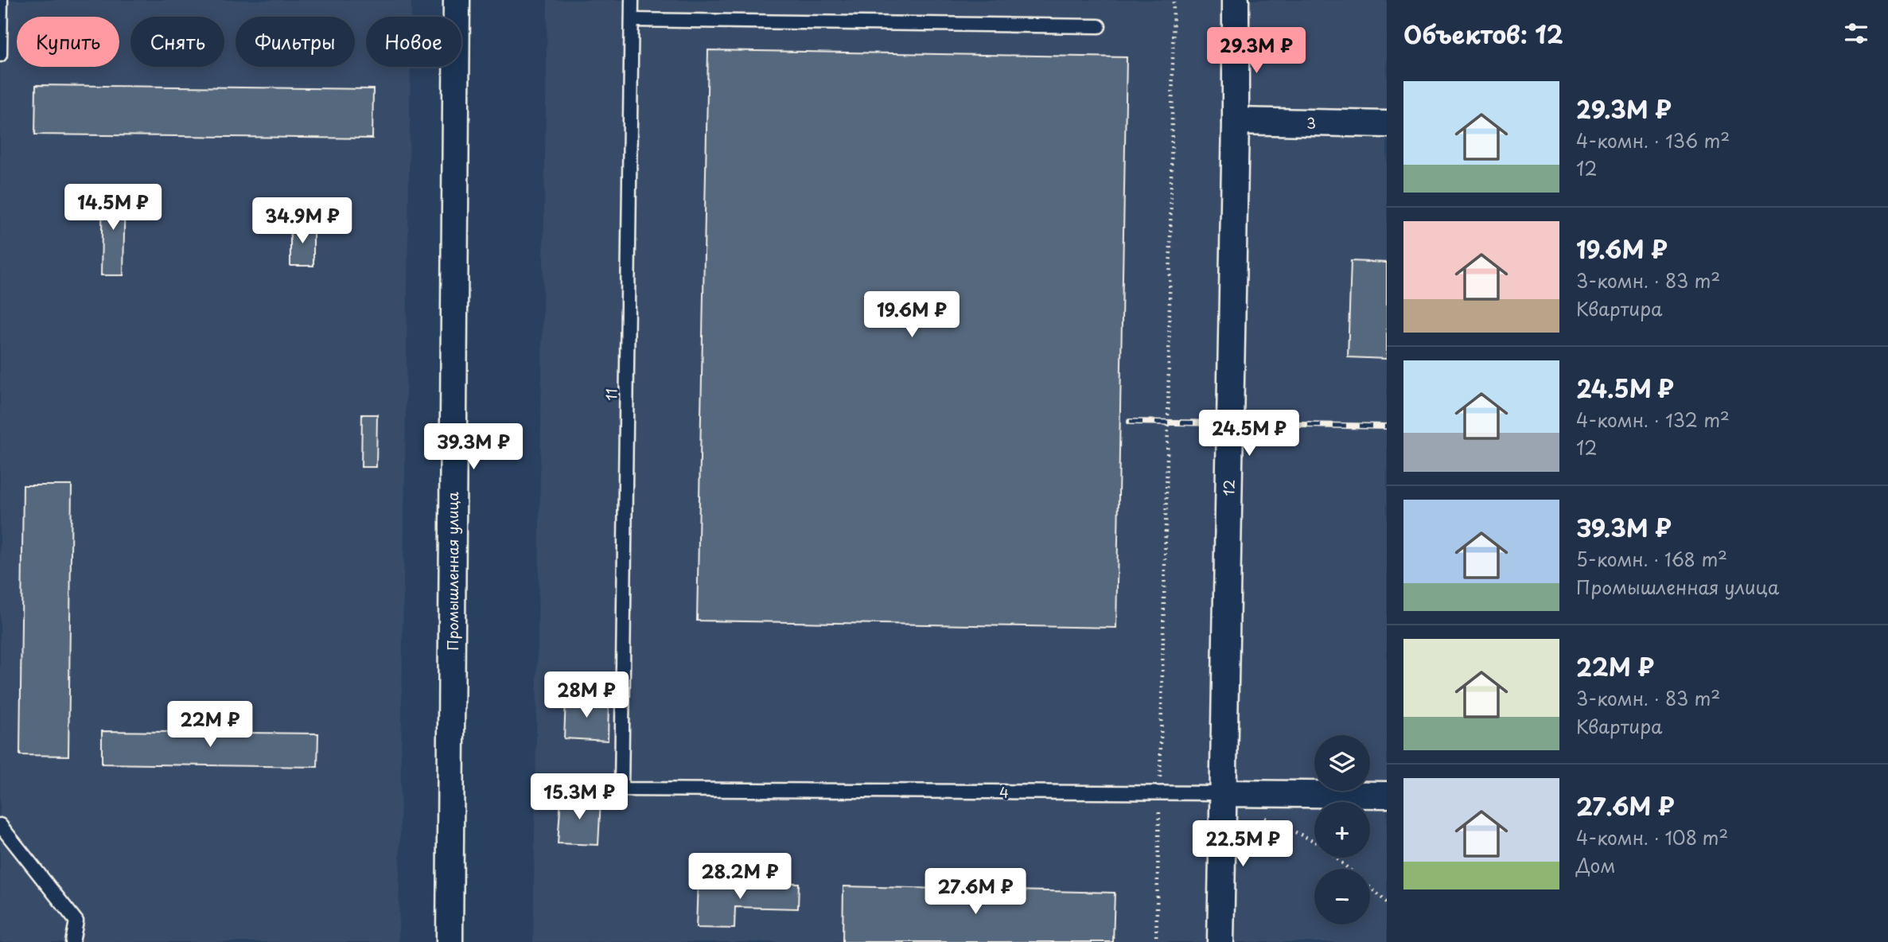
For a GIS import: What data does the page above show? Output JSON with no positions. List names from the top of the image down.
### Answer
{
  "streets": {
    "street": [
      "3",
      "12",
      "Промышленная улица",
      "4"
    ],
    "lane": ["11"]
  },
  "crossings": [
    ["3", "12"],
    ["11", "4"],
    ["12", "4"]
  ],
  "page": {
    "heading": "Объектов: 12",
    "chip": [
      "Купить",
      "Снять",
      "Фильтры",
      "Новое"
    ],
    "price": [
      "29.3M ₽",
      "14.5M ₽",
      "34.9M ₽",
      "19.6M ₽",
      "24.5M ₽",
      "39.3M ₽",
      "28M ₽",
      "22M ₽",
      "15.3M ₽",
      "22.5M ₽",
      "28.2M ₽",
      "27.6M ₽"
    ],
    "list": [
      {
        "name": "29.3M ₽",
        "note": "4-комн. · 136 m² · 12"
      },
      {
        "name": "19.6M ₽",
        "note": "3-комн. · 83 m² · Квартира"
      },
      {
        "name": "24.5M ₽",
        "note": "4-комн. · 132 m² · 12"
      },
      {
        "name": "39.3M ₽",
        "note": "5-комн. · 168 m² · Промышленная улица"
      },
      {
        "name": "22M ₽",
        "note": "3-комн. · 83 m² · Квартира"
      },
      {
        "name": "27.6M ₽",
        "note": "4-комн. · 108 m² · Дом"
      }
    ],
    "map_buttons": ["+", "−"]
  }
}
